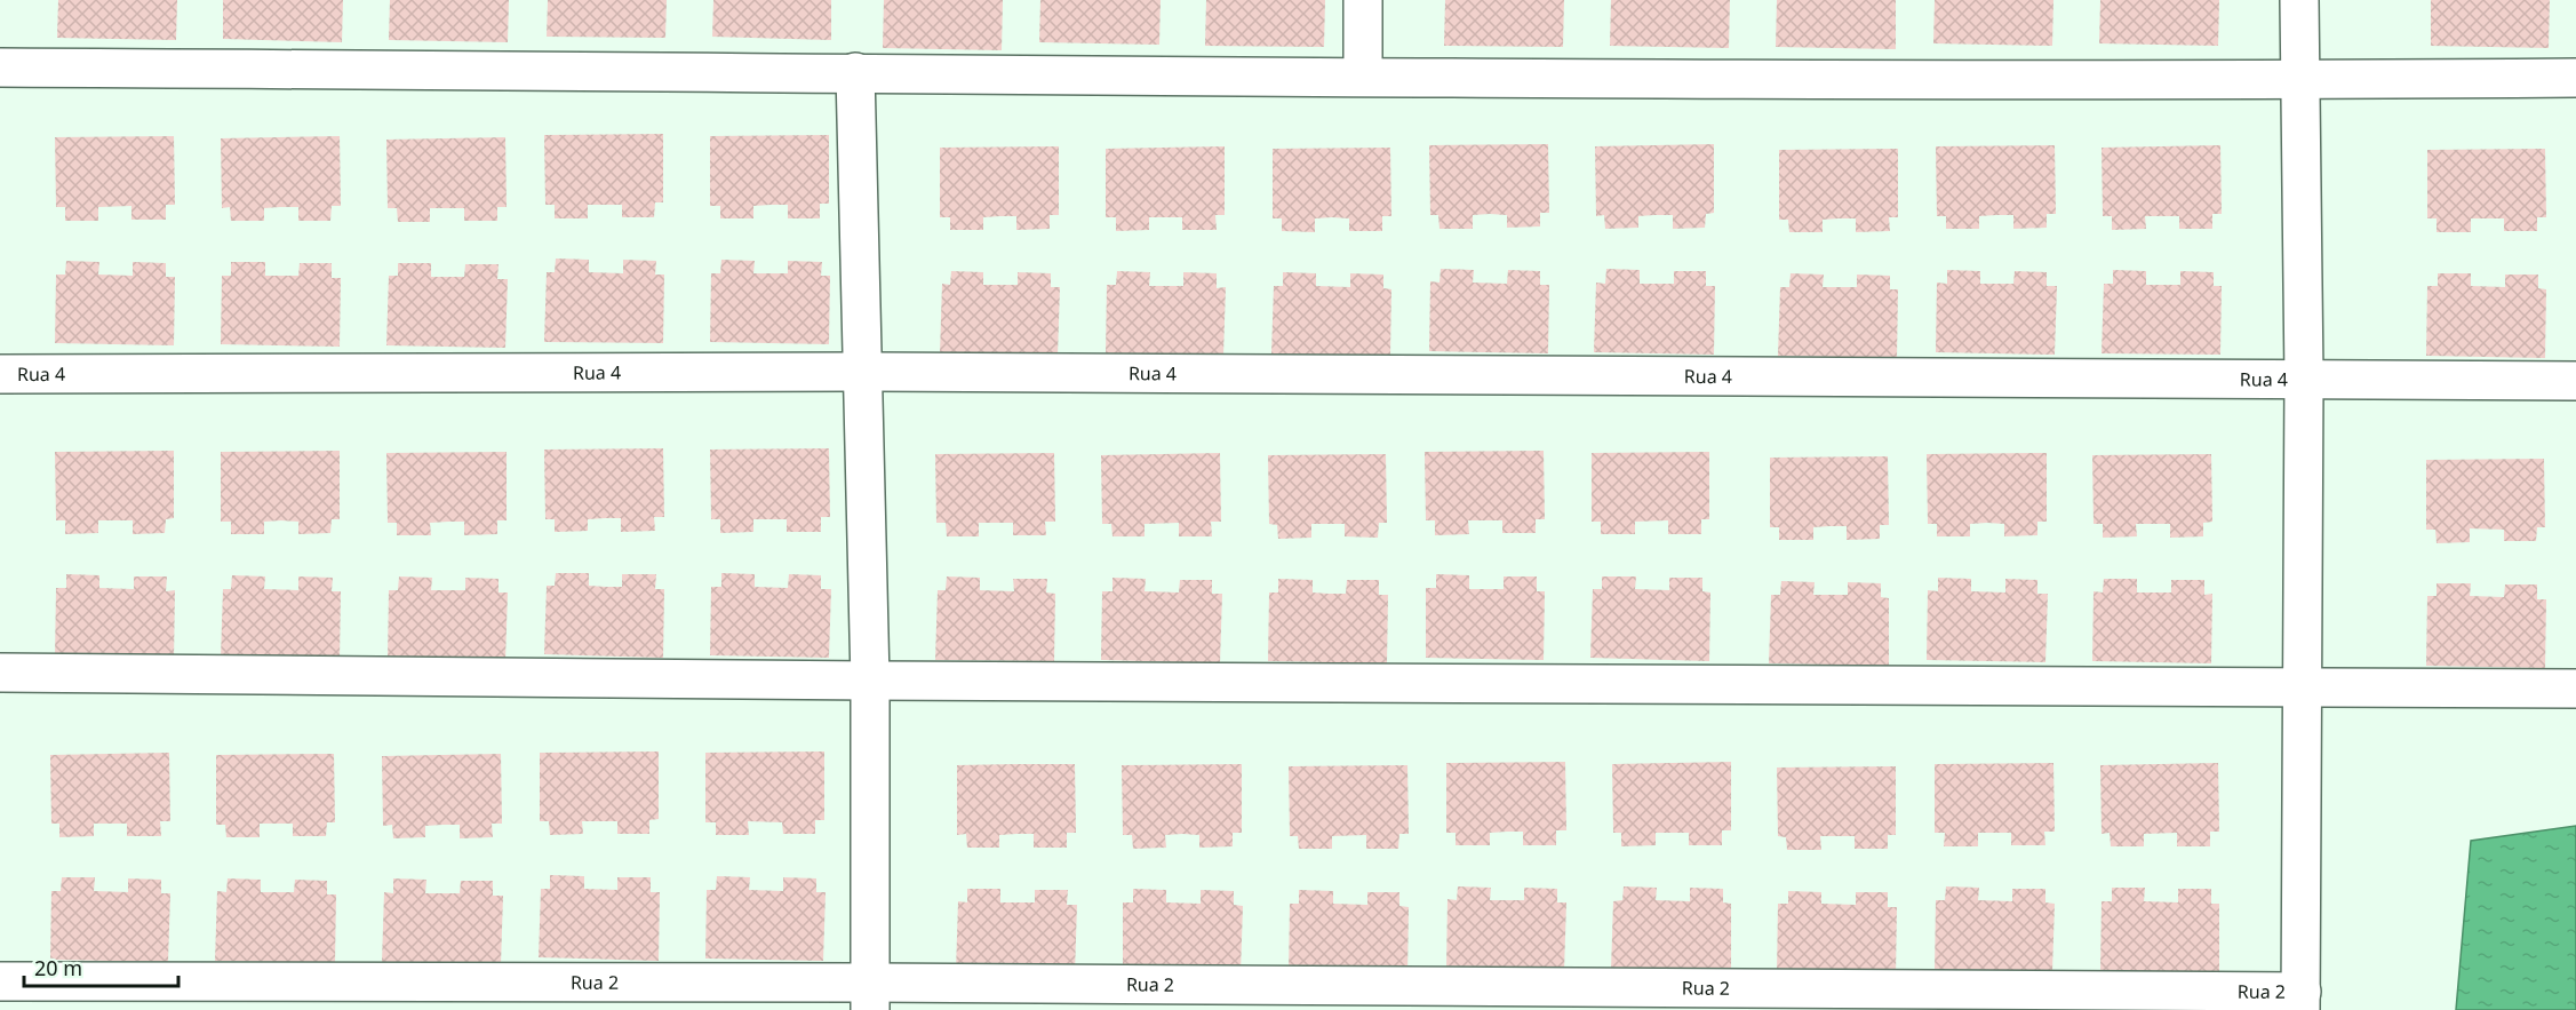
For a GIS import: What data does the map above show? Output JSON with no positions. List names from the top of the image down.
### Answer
{
  "streets": {
    "street": ["Rua 4", "Rua 2"]
  },
  "scale_bar": "20 m"
}
